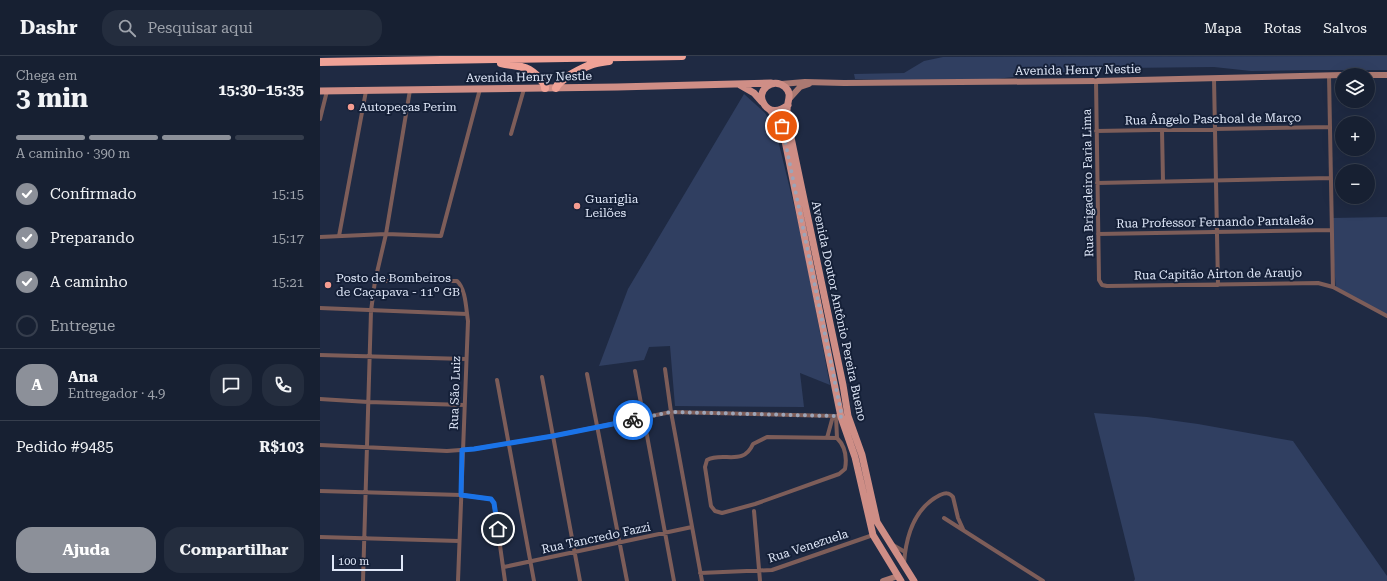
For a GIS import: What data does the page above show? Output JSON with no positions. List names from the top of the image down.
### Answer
{
  "streets": {
    "main road": ["Avenida Henry Nestle", "Avenida Doutor Antônio Pereira Bueno"],
    "street": [
      "Avenida Henry Nestie",
      "Rua Ângelo Paschoal de Março",
      "Rua Brigadeiro Faria Lima",
      "Rua Professor Fernando Pantaleão",
      "Rua Capitão Airton de Araujo",
      "Rua São Luiz",
      "Rua Tancredo Fazzi",
      "Rua Venezuela"
    ]
  },
  "crossings": [
    ["Avenida Henry Nestie", "Avenida Henry Nestle"],
    ["Avenida Henry Nestie", "Rua Brigadeiro Faria Lima"],
    ["Avenida Henry Nestie", "Avenida Doutor Antônio Pereira Bueno"],
    ["Avenida Henry Nestle", "Avenida Doutor Antônio Pereira Bueno"],
    ["Rua Ângelo Paschoal de Março", "Rua Brigadeiro Faria Lima"],
    ["Rua Brigadeiro Faria Lima", "Rua Professor Fernando Pantaleão"],
    ["Rua Brigadeiro Faria Lima", "Rua Capitão Airton de Araujo"],
    ["Avenida Doutor Antônio Pereira Bueno", "Rua Venezuela"]
  ],
  "places": ["Autopeças Perim", "Guariglia Leilões", "Posto de Bombeiros de Caçapava - 11º GB"],
  "scale_bar": "100 m",
  "page": {
    "header": "Dashr",
    "search": "Pesquisar aqui",
    "nav": ["Mapa", "Rotas", "Salvos"],
    "heading": ["3 min", "Chega em", "15:30–15:35"],
    "panel": [
      "Ana",
      "Entregador · 4.9",
      "Pedido #9485",
      "R$103"
    ],
    "map_buttons": ["+", "−"],
    "bar": "A caminho · 390 m",
    "list": [
      ["Confirmado", "15:15"],
      ["Preparando", "15:17"],
      ["A caminho", "15:21"],
      "Entregue"
    ],
    "round": "A",
    "buttons": ["Ajuda", "Compartilhar"],
    "scale": "100 m"
  }
}
